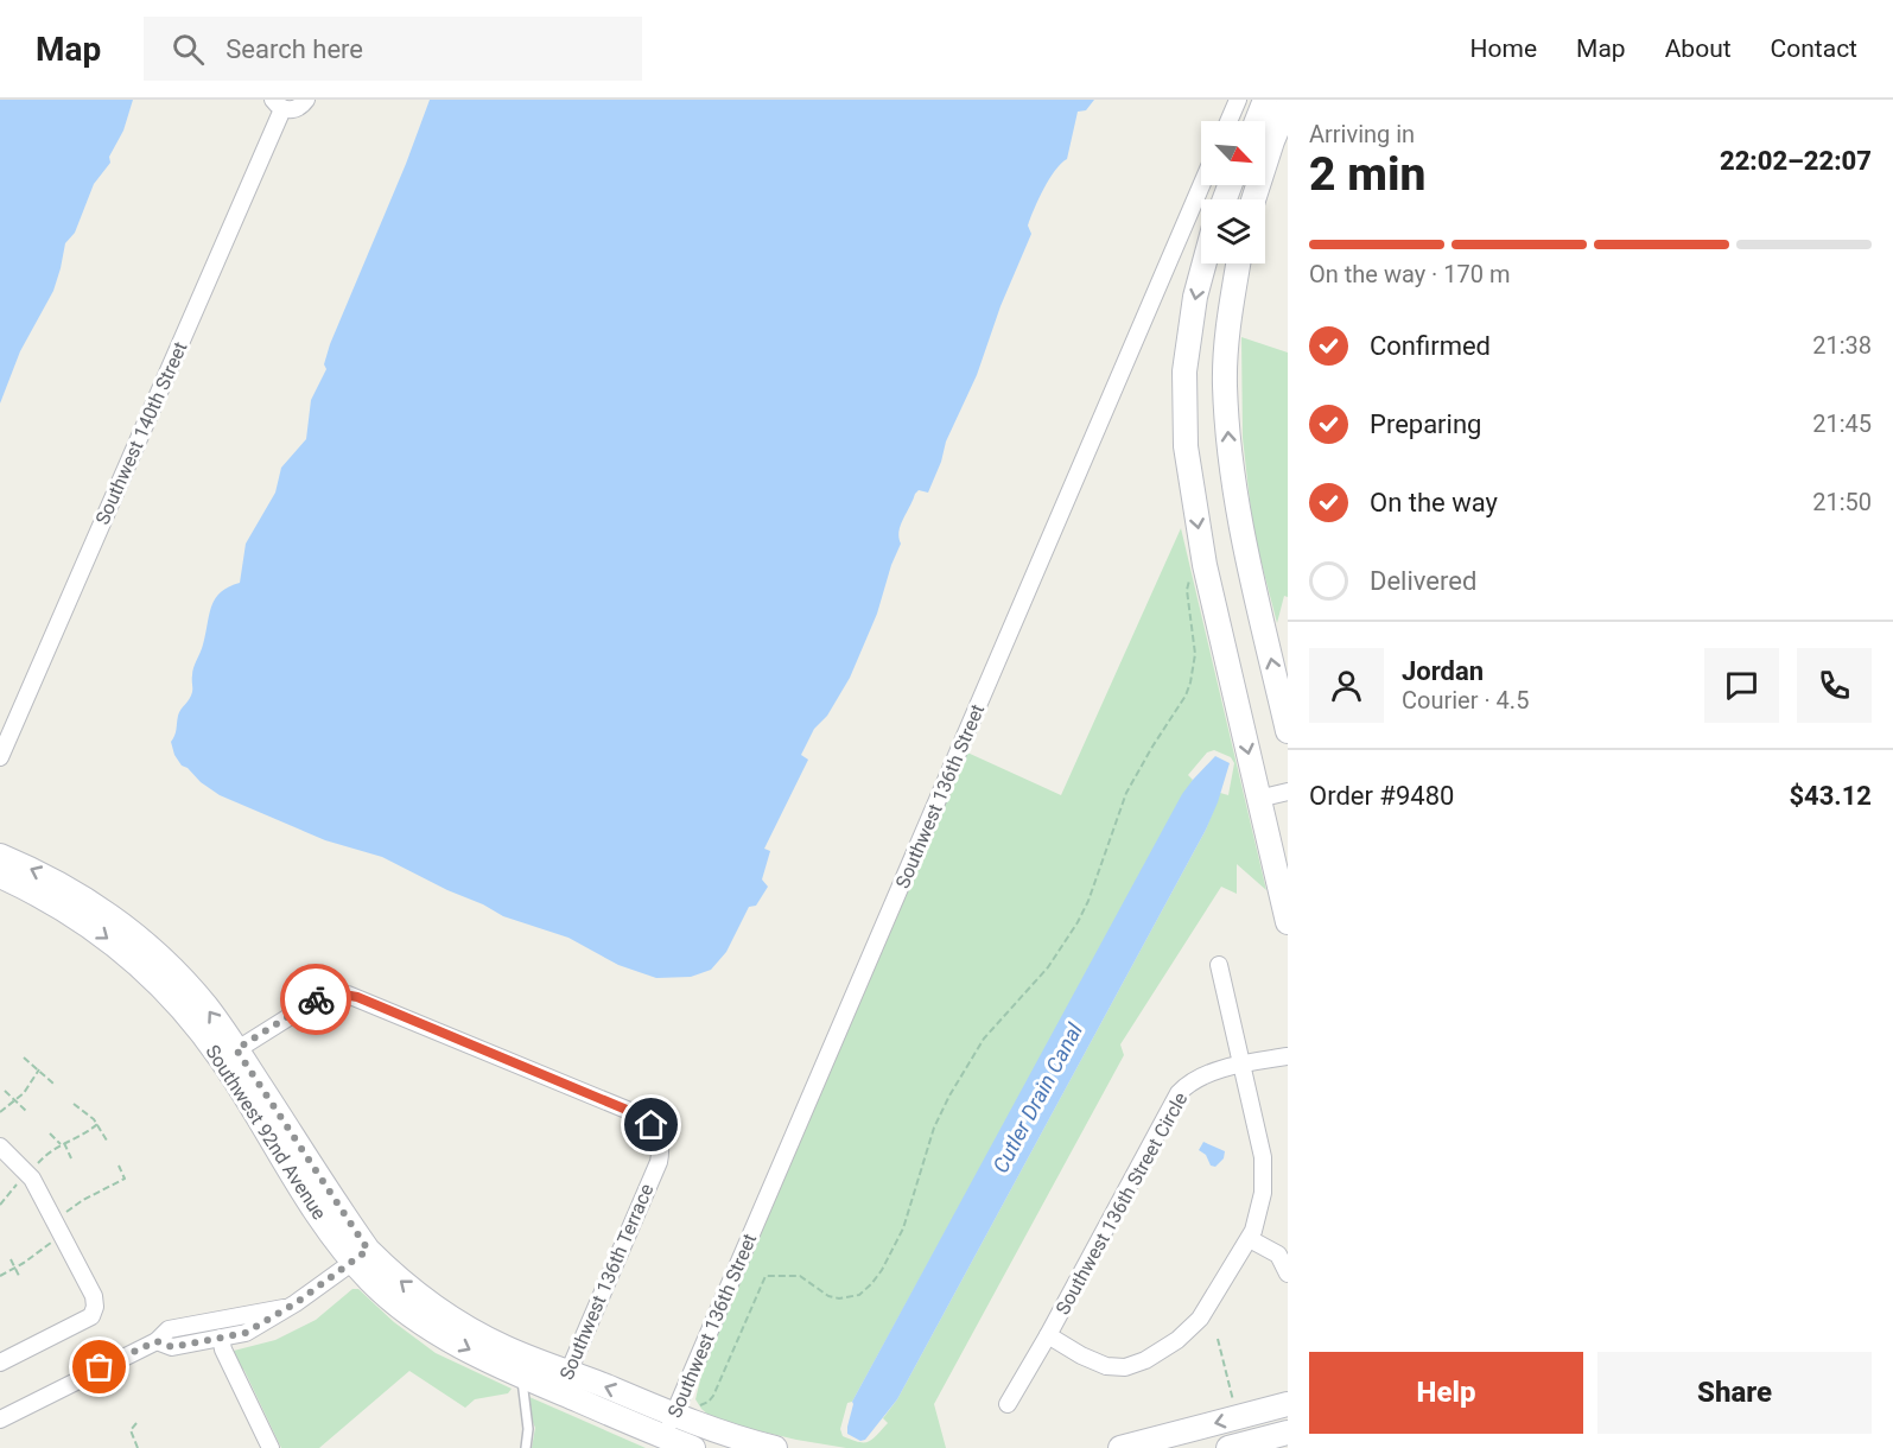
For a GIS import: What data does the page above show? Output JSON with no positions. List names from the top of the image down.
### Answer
{
  "streets": {
    "street": [
      "Southwest 140th Street",
      "Southwest 136th Street",
      "Southwest 92nd Avenue",
      "Southwest 136th Street Circle",
      "Southwest 136th Terrace"
    ]
  },
  "crossings": [
    ["Southwest 136th Street", "Southwest 92nd Avenue"],
    ["Southwest 92nd Avenue", "Southwest 136th Terrace"]
  ],
  "water": ["Cutler Drain Canal"],
  "north": "bottom right",
  "page": {
    "header": "Map",
    "search": "Search here",
    "nav": [
      "Home",
      "Map",
      "About",
      "Contact"
    ],
    "heading": ["2 min", "Arriving in", "22:02–22:07"],
    "panel": [
      "Jordan",
      "Courier · 4.5",
      "Order #9480",
      "$43.12"
    ],
    "bar": "On the way · 170 m",
    "list": [
      ["Confirmed", "21:38"],
      ["Preparing", "21:45"],
      ["On the way", "21:50"],
      "Delivered"
    ],
    "buttons": ["Help", "Share"]
  }
}
